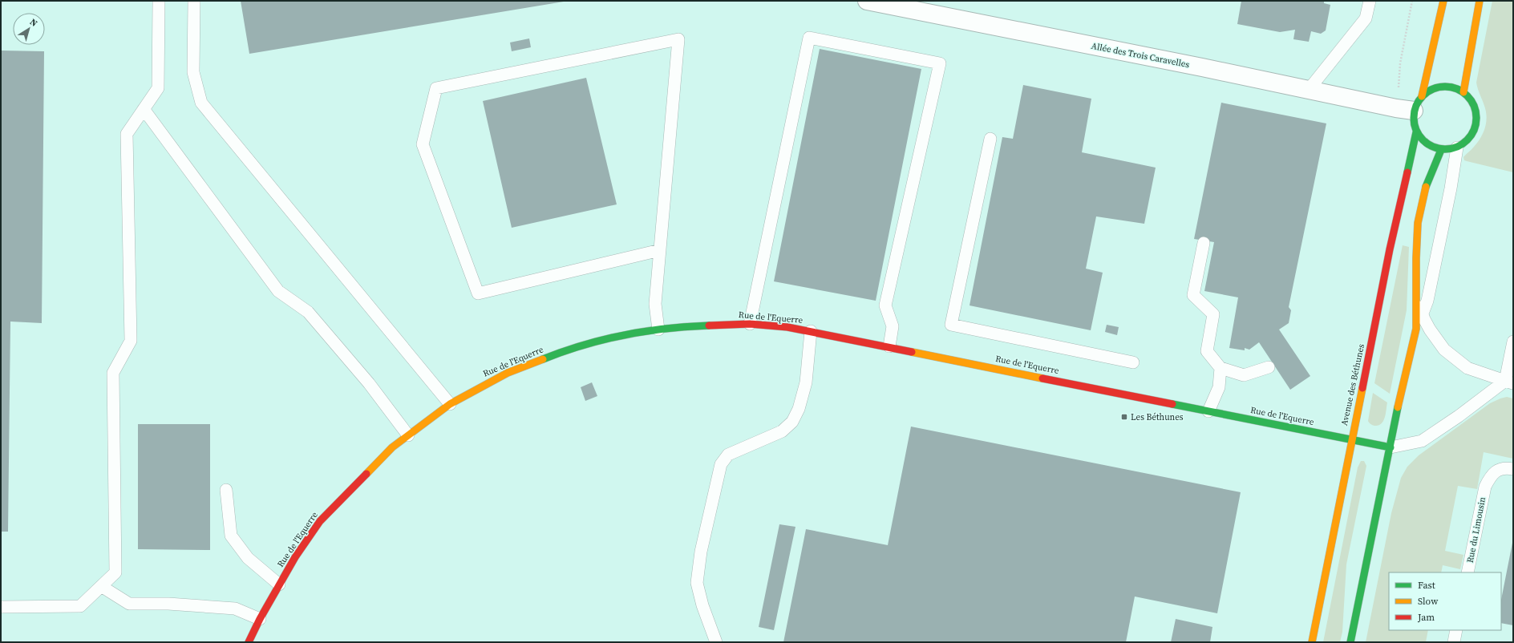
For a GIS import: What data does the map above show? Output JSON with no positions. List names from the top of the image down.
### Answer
{
  "streets": {
    "street": ["Allée des Trois Caravelles", "Rue de l'Equerre", "Avenue des Béthunes"],
    "lane": ["Rue du Limousin"]
  },
  "crossings": [
    ["Allée des Trois Caravelles", "Avenue des Béthunes"],
    ["Rue de l'Equerre", "Avenue des Béthunes"]
  ],
  "places": {
    "transit": ["Les Béthunes"]
  },
  "legend": ["Fast", "Slow", "Jam"],
  "north": "top right"
}
